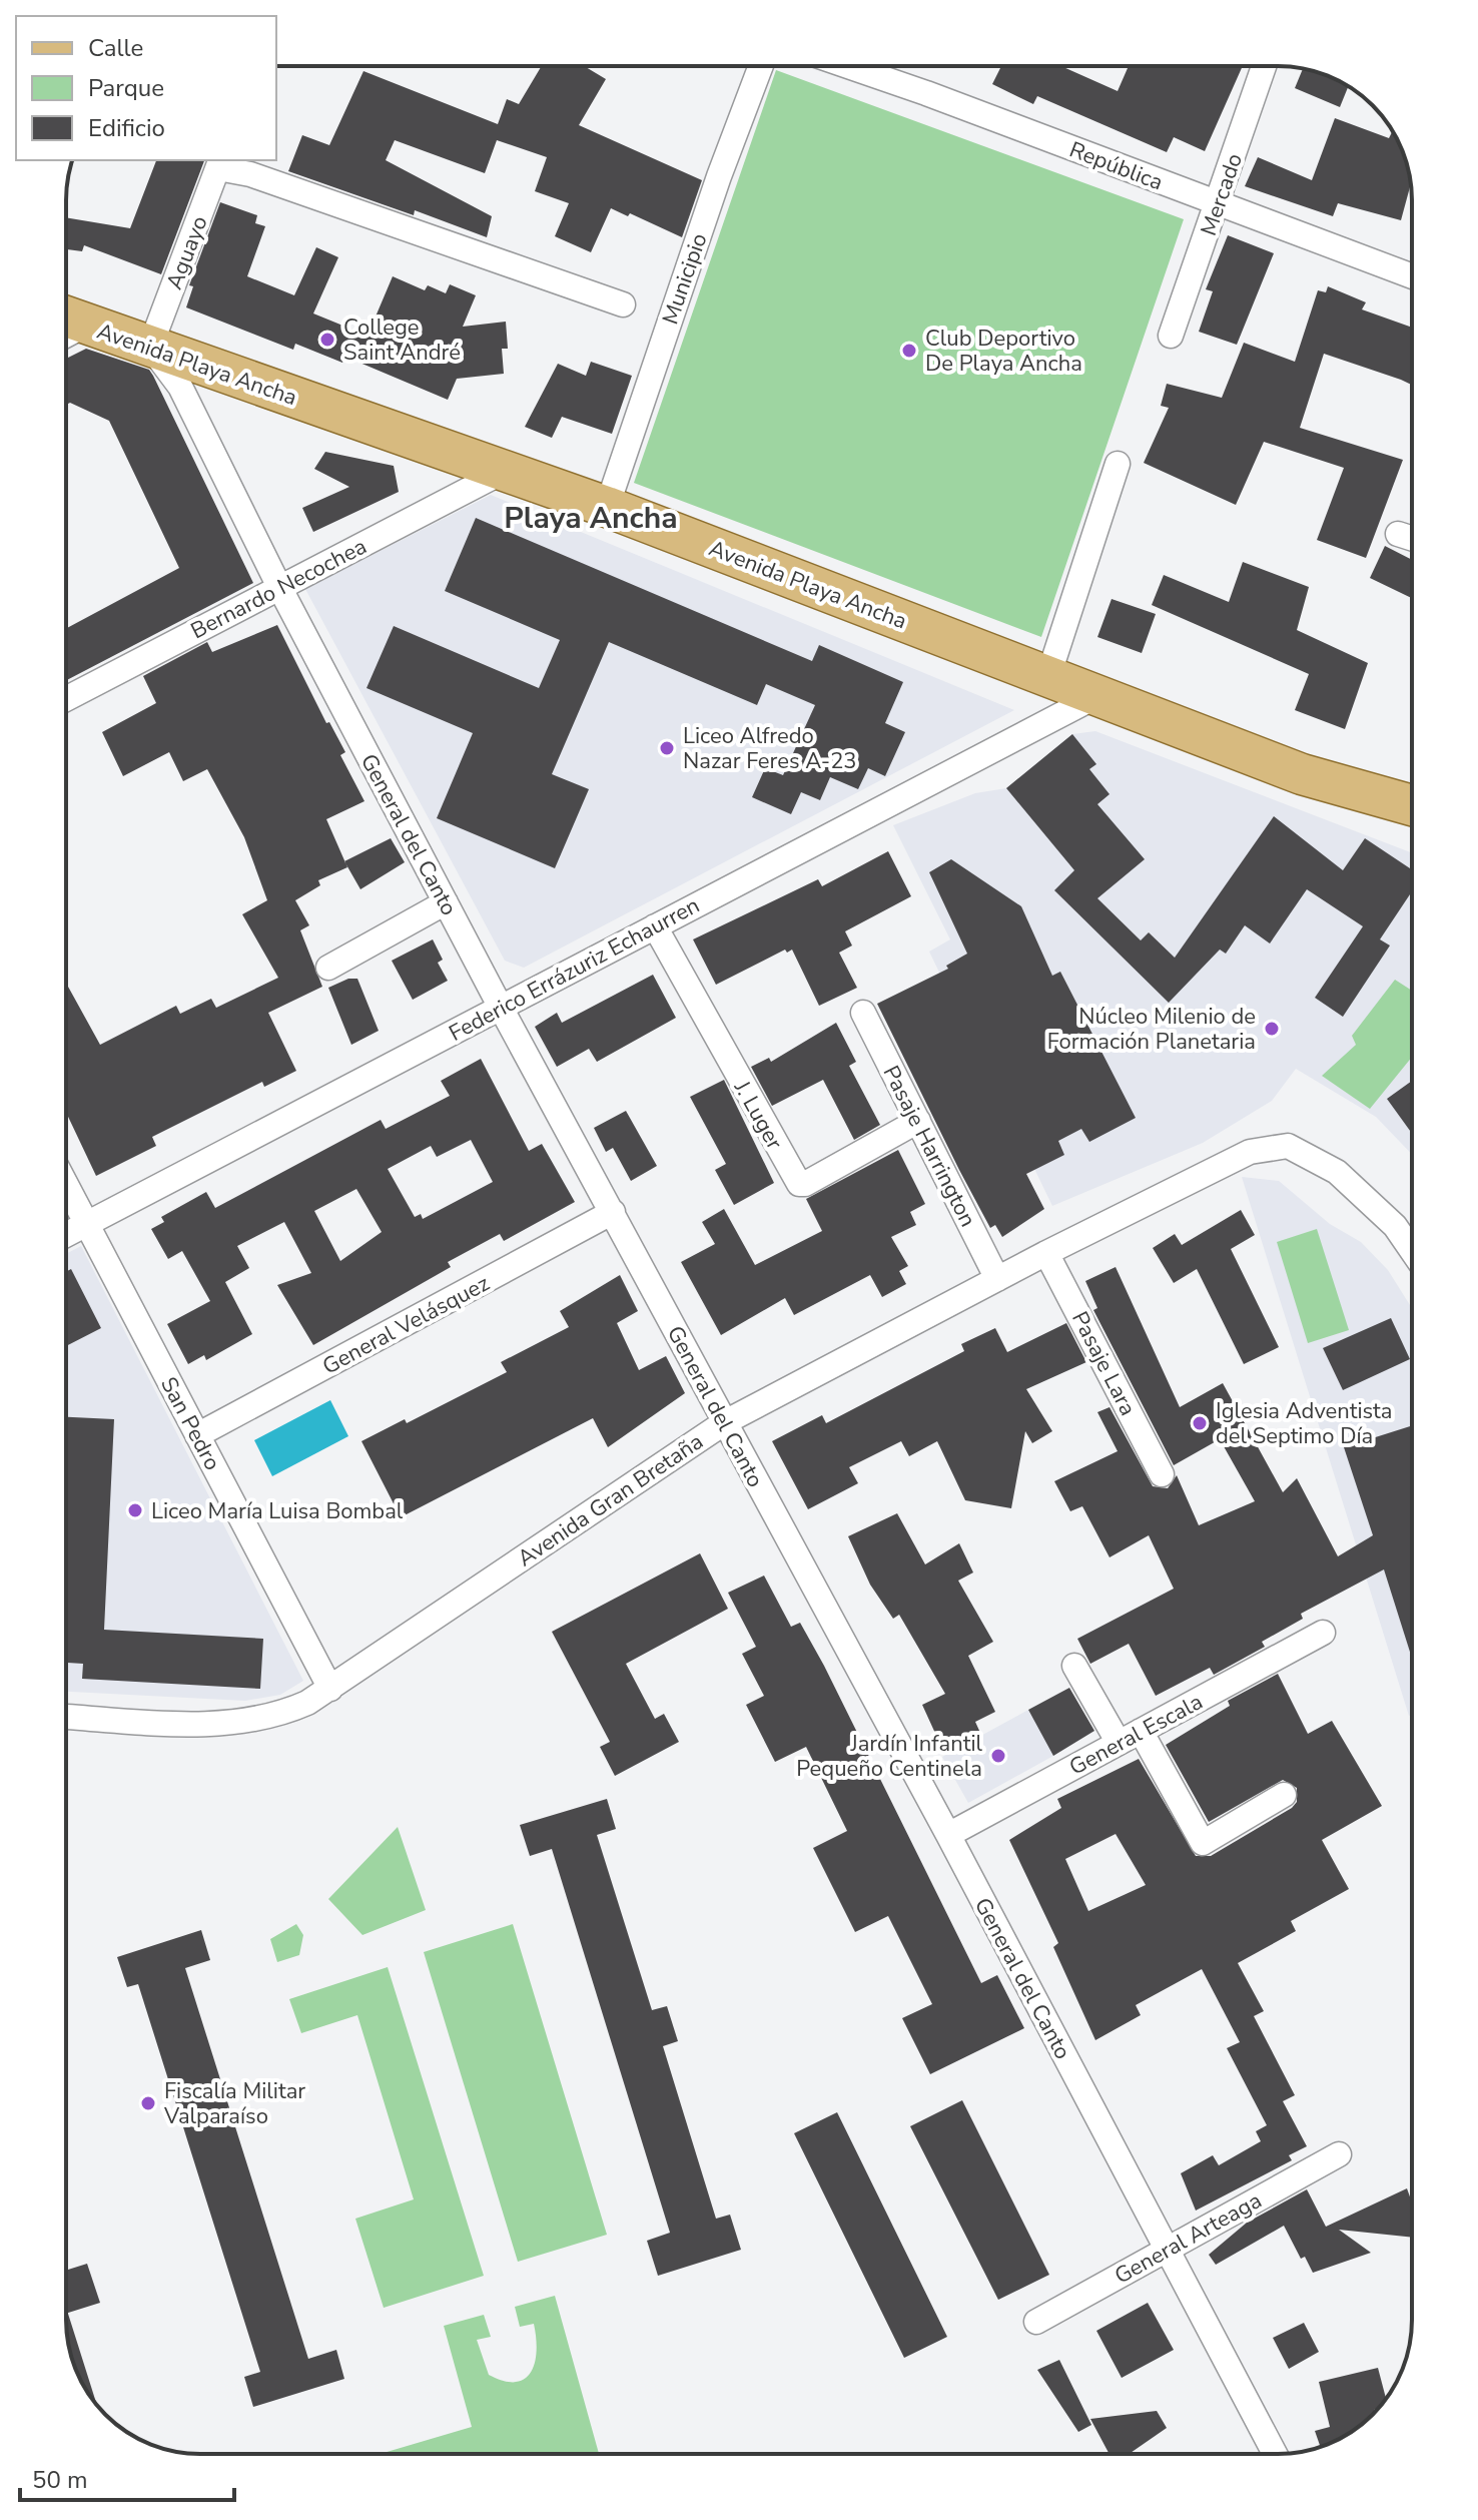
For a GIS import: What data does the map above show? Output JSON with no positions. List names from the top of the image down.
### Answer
{
  "streets": {
    "main road": ["Avenida Playa Ancha"],
    "street": [
      "República",
      "Mercado",
      "Aguayo",
      "Municipio",
      "Bernardo Necochea",
      "General del Canto",
      "Federico Errázuriz Echaurren",
      "J. Luger",
      "Pasaje Harrington",
      "General Velásquez",
      "Pasaje Lara",
      "San Pedro",
      "Avenida Gran Bretaña",
      "General Escala",
      "General Arteaga"
    ]
  },
  "crossings": [
    ["República", "Mercado"],
    ["Aguayo", "Avenida Playa Ancha"],
    ["Aguayo", "General del Canto"],
    ["Municipio", "Avenida Playa Ancha"],
    ["Avenida Playa Ancha", "Bernardo Necochea"],
    ["Avenida Playa Ancha", "General del Canto"],
    ["Avenida Playa Ancha", "Federico Errázuriz Echaurren"],
    ["Bernardo Necochea", "General del Canto"],
    ["General del Canto", "Federico Errázuriz Echaurren"],
    ["General del Canto", "General Velásquez"],
    ["General del Canto", "Avenida Gran Bretaña"],
    ["General del Canto", "General Escala"],
    ["General del Canto", "General Arteaga"],
    ["Federico Errázuriz Echaurren", "J. Luger"],
    ["Federico Errázuriz Echaurren", "San Pedro"],
    ["J. Luger", "Pasaje Harrington"],
    ["Pasaje Harrington", "Avenida Gran Bretaña"],
    ["General Velásquez", "San Pedro"],
    ["Pasaje Lara", "Avenida Gran Bretaña"],
    ["San Pedro", "Avenida Gran Bretaña"]
  ],
  "districts": ["Playa Ancha"],
  "places": [
    "College Saint André",
    "Club Deportivo De Playa Ancha",
    "Liceo Alfredo Nazar Feres A-23",
    "Núcleo Milenio de Formación Planetaria",
    "Iglesia Adventista del Septimo Día",
    "Liceo María Luisa Bombal",
    "Jardín Infantil Pequeño Centinela",
    "Fiscalía Militar Valparaíso"
  ],
  "legend": ["Calle", "Parque", "Edificio"],
  "scale_bar": "50 m"
}
